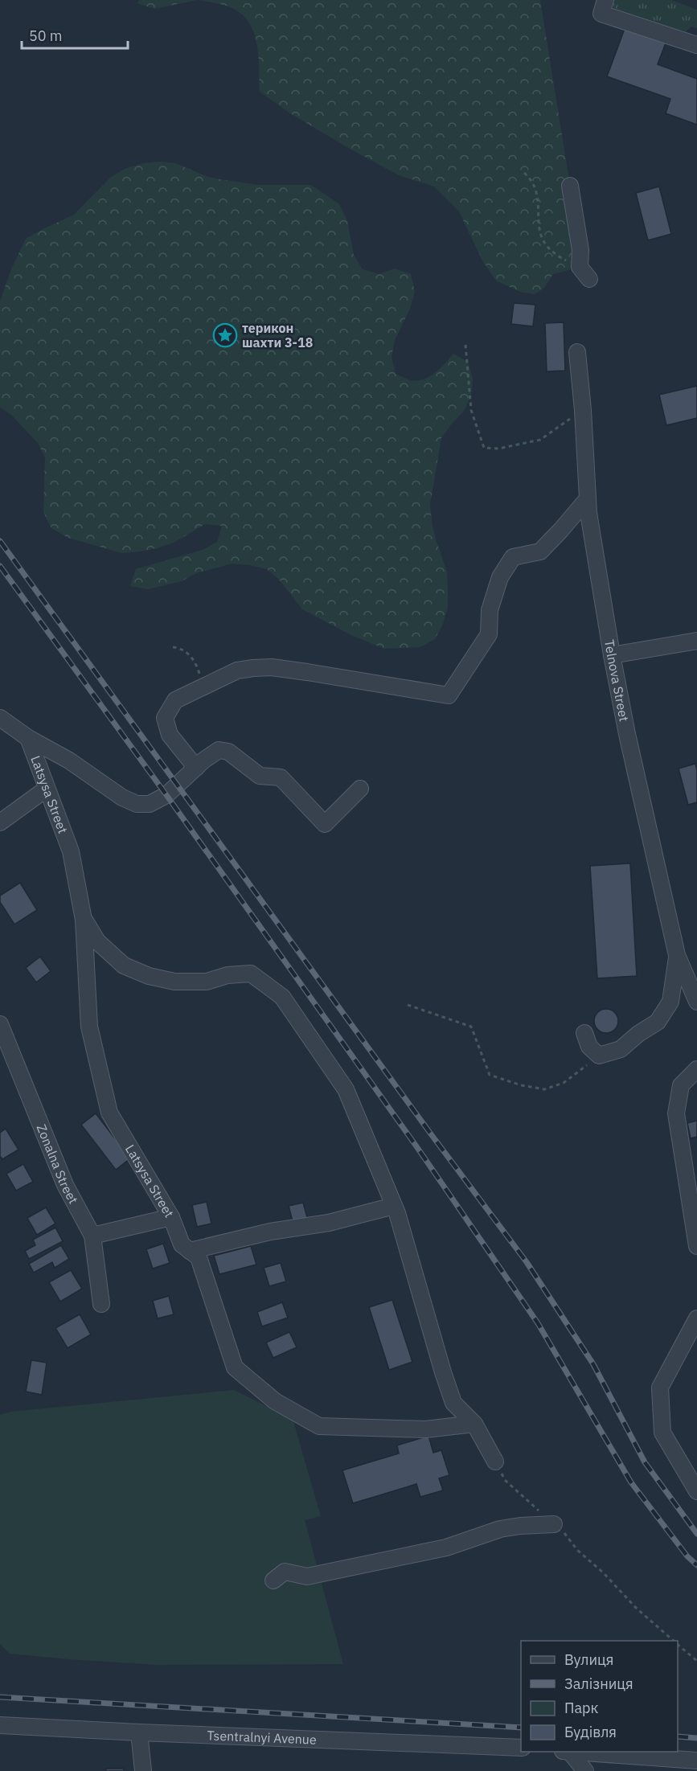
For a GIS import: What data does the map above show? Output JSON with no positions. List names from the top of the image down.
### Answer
{
  "streets": {
    "street": [
      "Telnova Street",
      "Latsysa Street",
      "Zonalna Street",
      "Tsentralnyi Avenue"
    ]
  },
  "places": {
    "place": ["терикон шахти 3-18"]
  },
  "legend": [
    "Вулиця",
    "Залізниця",
    "Парк",
    "Будівля"
  ],
  "scale_bar": "50 m"
}
